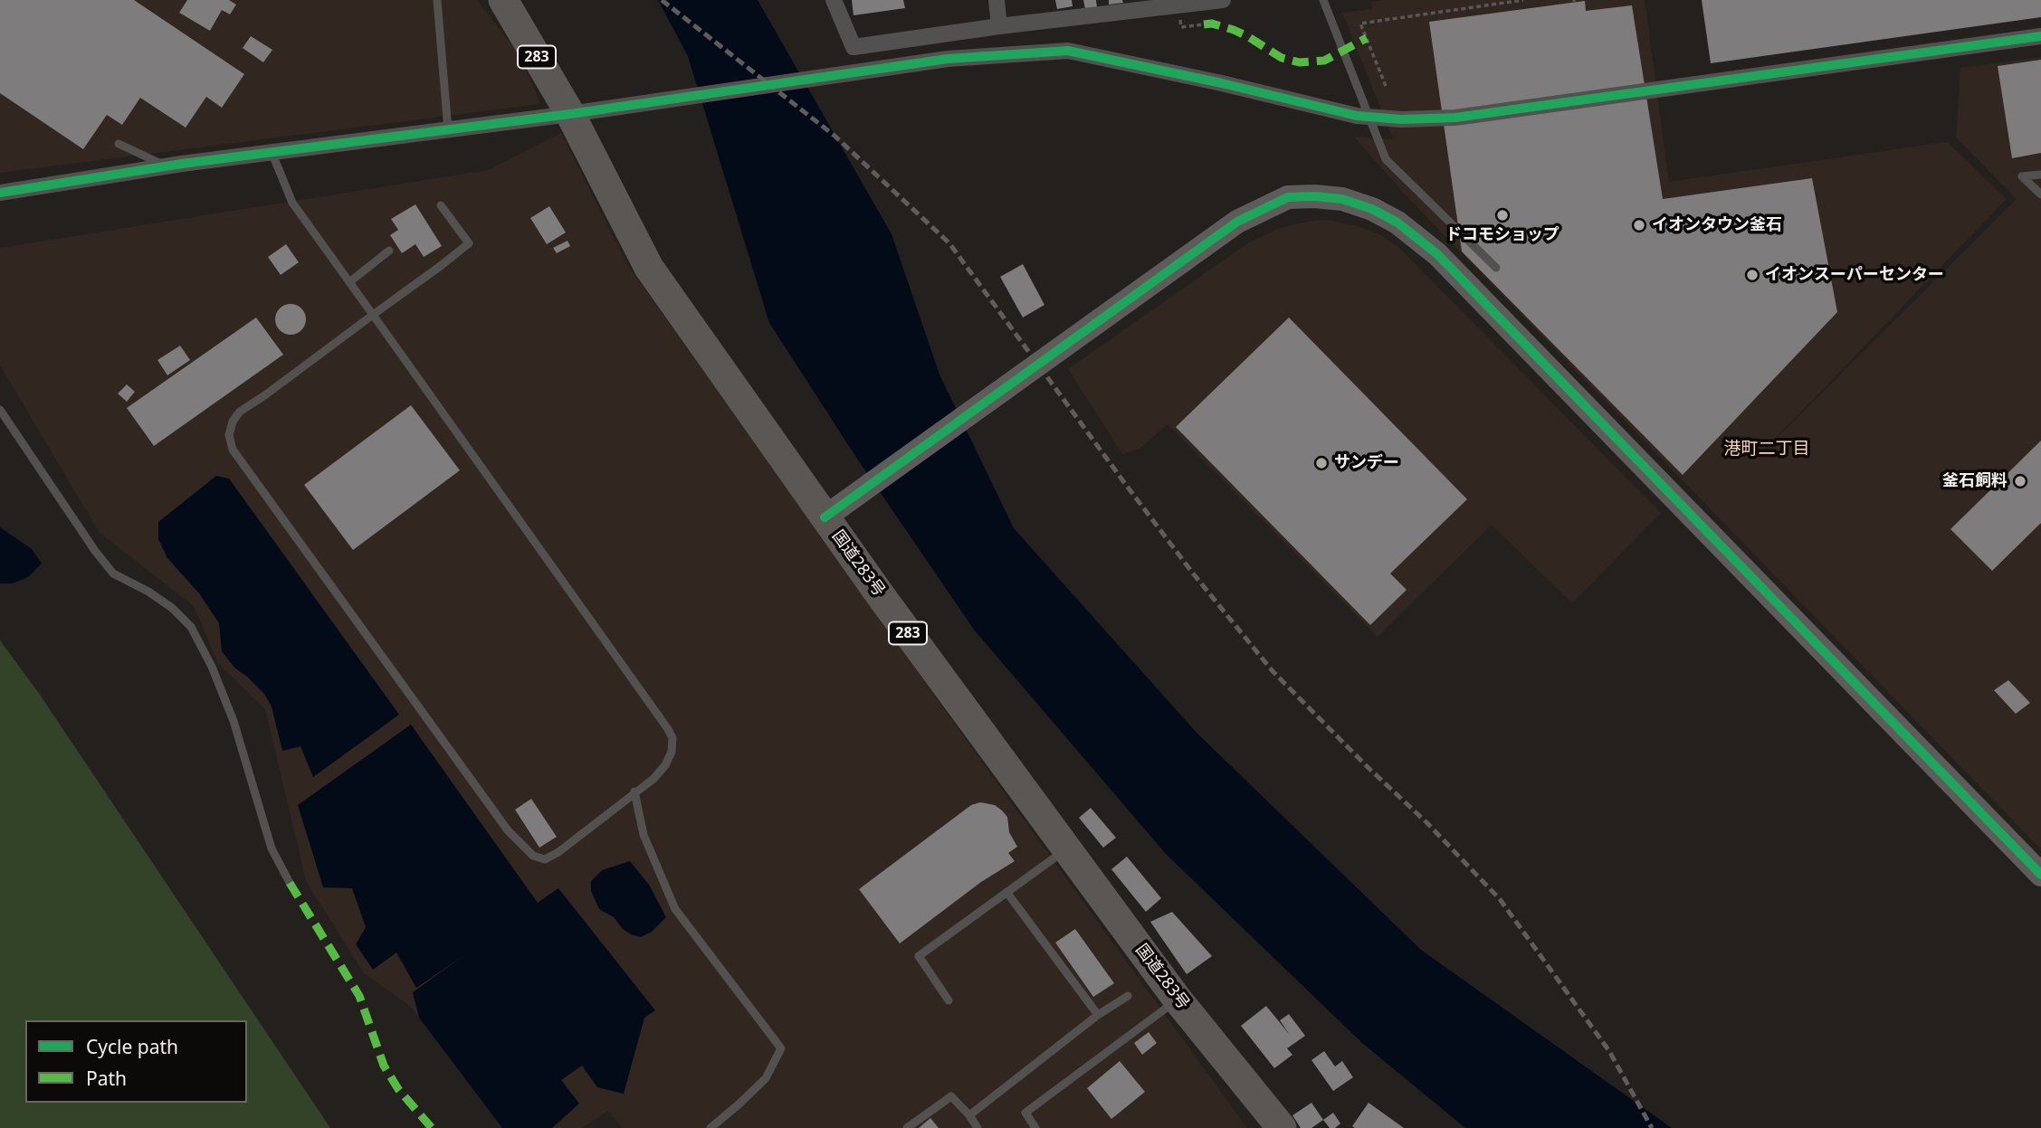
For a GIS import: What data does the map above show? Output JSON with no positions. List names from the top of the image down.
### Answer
{
  "streets": {
    "highway": ["283", "国道283号"]
  },
  "districts": ["港町二丁目"],
  "places": [
    "ドコモショップ",
    "イオンタウン釜石",
    "イオンスーパーセンター",
    "サンデー",
    "釜石飼料"
  ],
  "legend": ["Cycle path", "Path"]
}
